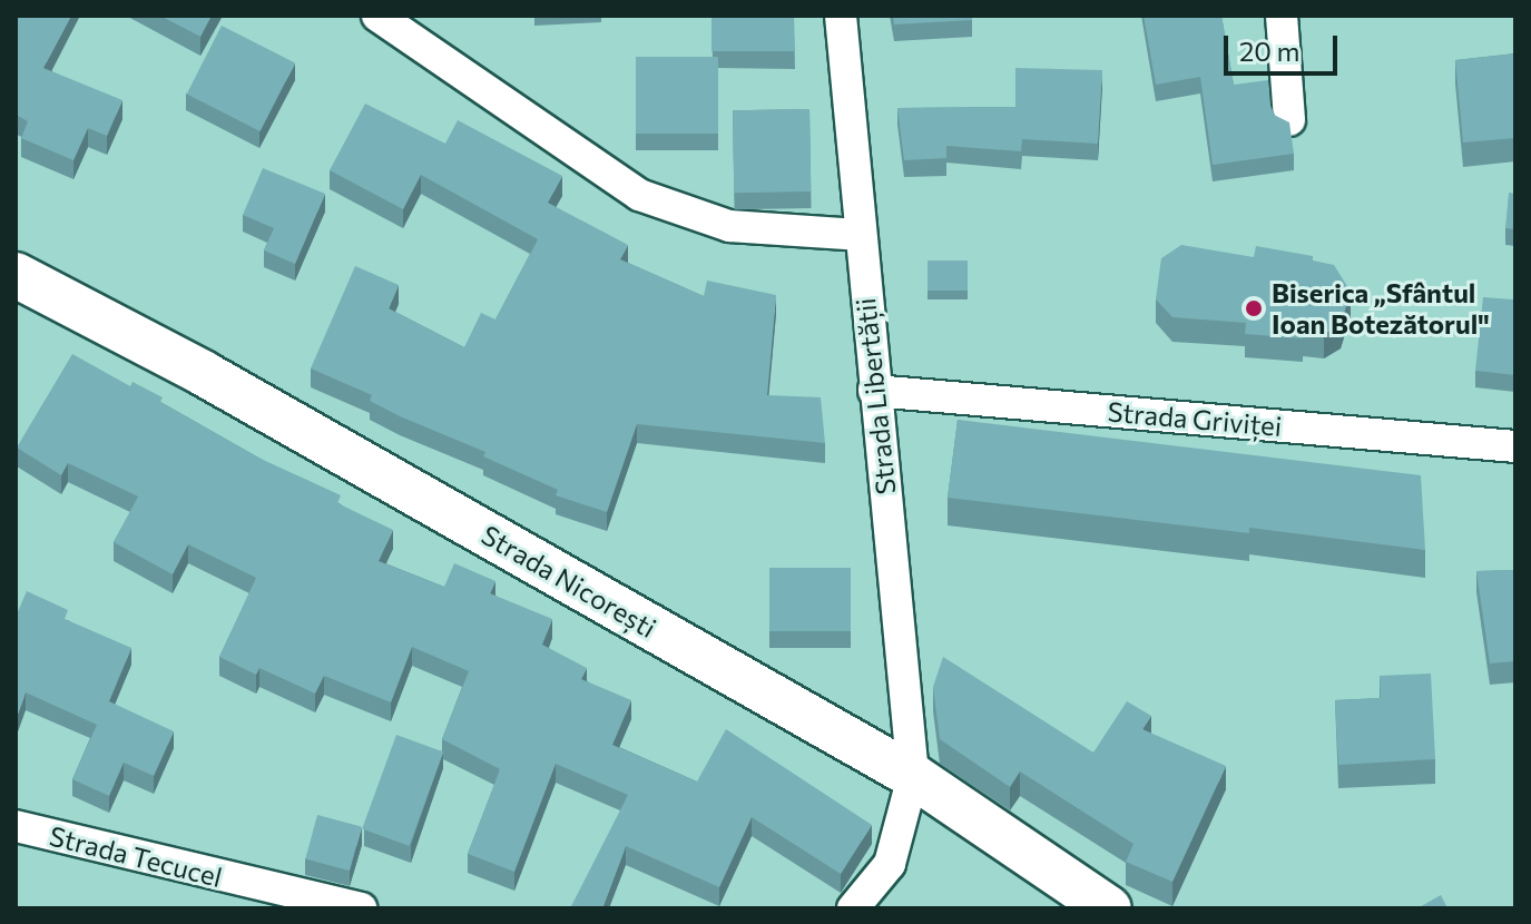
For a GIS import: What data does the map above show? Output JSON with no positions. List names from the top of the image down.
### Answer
{
  "streets": {
    "main road": ["Strada Nicorești"],
    "street": ["Strada Libertății", "Strada Griviței", "Strada Tecucel"]
  },
  "crossings": [
    ["Strada Libertății", "Strada Griviței"],
    ["Strada Libertății", "Strada Nicorești"]
  ],
  "places": ["Biserica „Sfântul Ioan Botezătorul\""],
  "scale_bar": "20 m"
}
